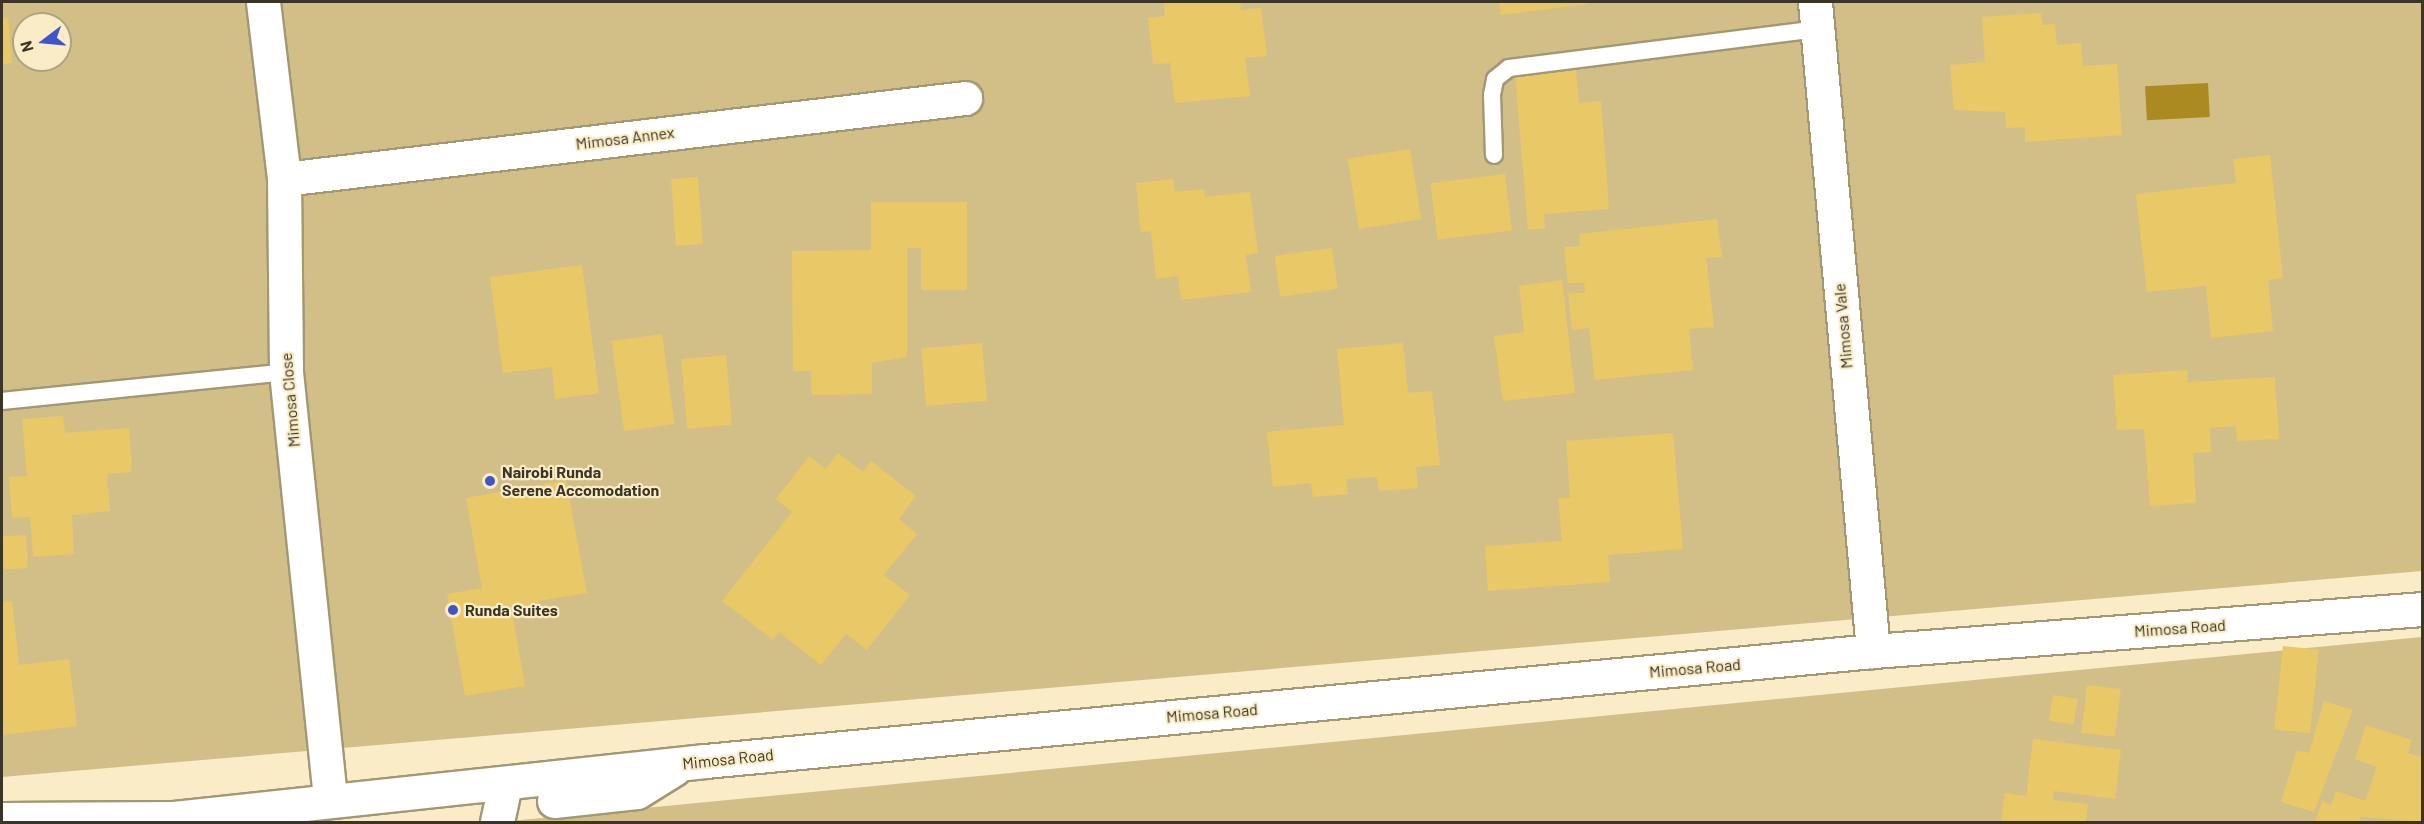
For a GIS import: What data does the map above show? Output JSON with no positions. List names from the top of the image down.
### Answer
{
  "streets": {
    "street": [
      "Mimosa Annex",
      "Mimosa Vale",
      "Mimosa Close",
      "Mimosa Road"
    ]
  },
  "crossings": [
    ["Mimosa Annex", "Mimosa Close"],
    ["Mimosa Vale", "Mimosa Road"],
    ["Mimosa Close", "Mimosa Road"]
  ],
  "places": ["Nairobi Runda Serene Accomodation", "Runda Suites"],
  "north": "left"
}
